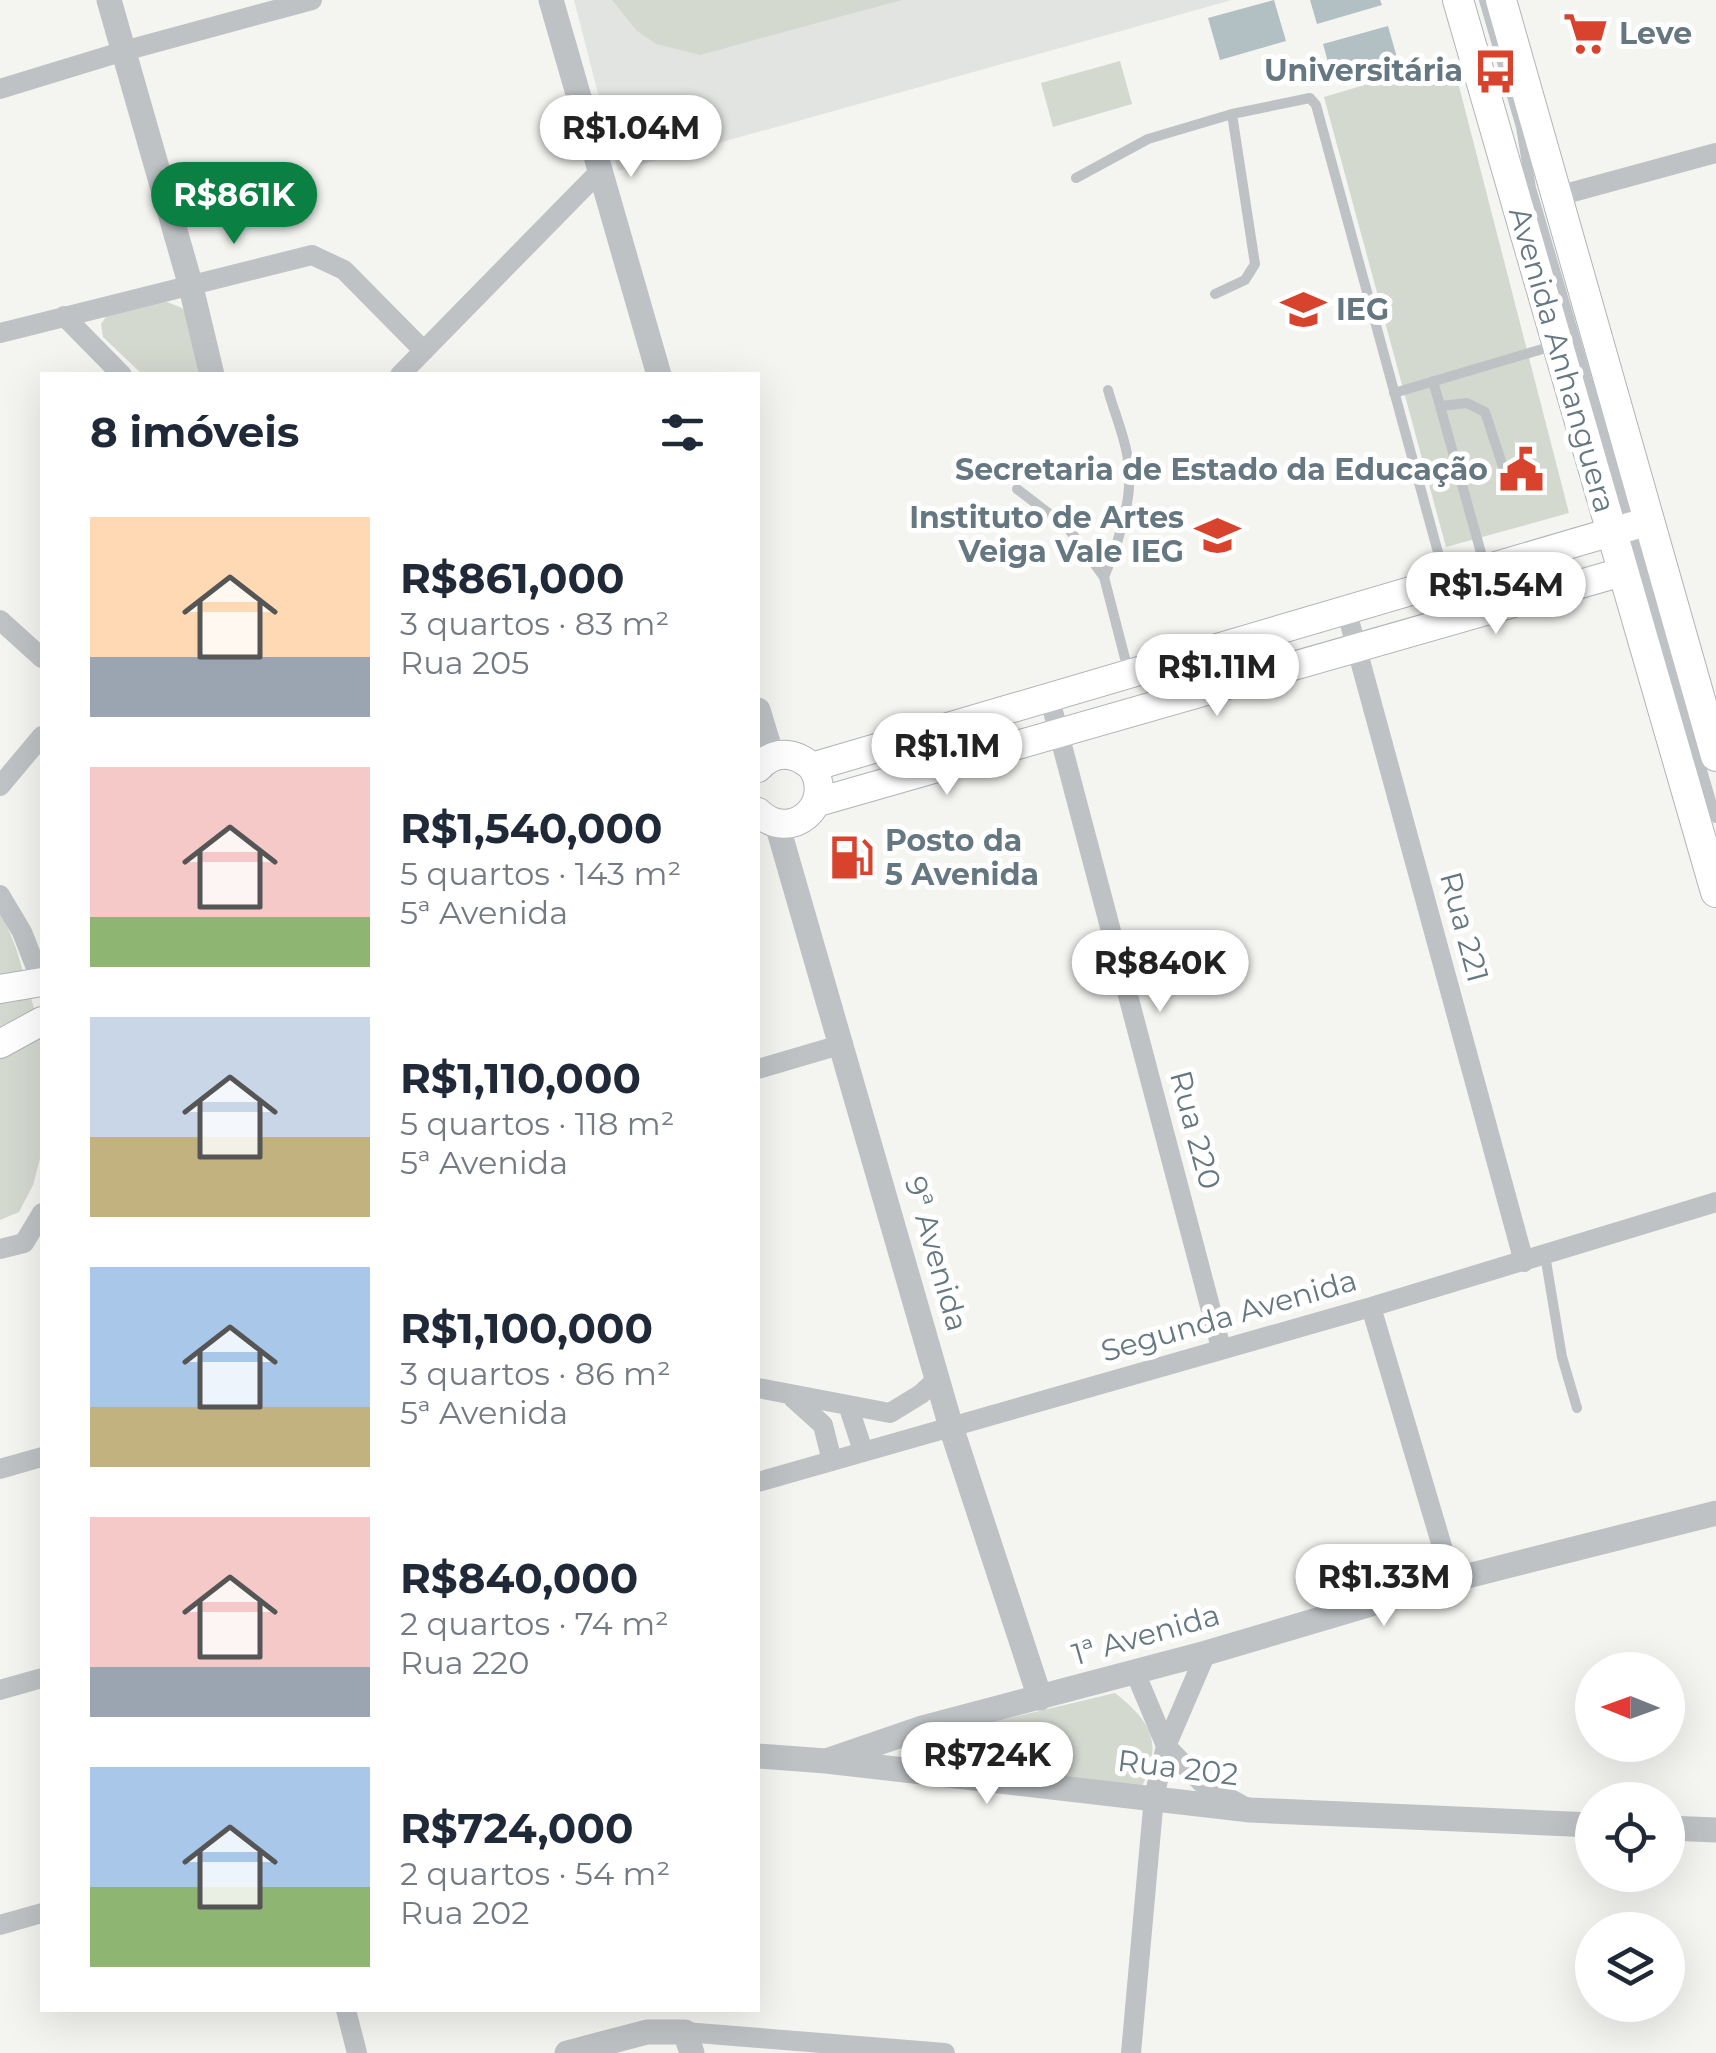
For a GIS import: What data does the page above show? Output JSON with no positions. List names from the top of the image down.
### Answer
{
  "streets": {
    "main road": ["Avenida Anhanguera"],
    "street": [
      "Rua 221",
      "Rua 220",
      "9ª Avenida",
      "Segunda Avenida",
      "1ª Avenida",
      "Rua 202"
    ]
  },
  "crossings": [
    ["Rua 221", "Segunda Avenida"],
    ["Rua 220", "Segunda Avenida"],
    ["9ª Avenida", "Segunda Avenida"],
    ["9ª Avenida", "1ª Avenida"],
    ["1ª Avenida", "Rua 202"]
  ],
  "places": {
    "supermarket": ["Leve"],
    "bus stop": ["Universitária"],
    "school or university": ["IEG", "Instituto de Artes Veiga Vale IEG"],
    "public building": ["Secretaria de Estado da Educação"],
    "fuel station": ["Posto da 5 Avenida"]
  },
  "north": "left",
  "page": {
    "price": [
      "R$1.04M",
      "R$861K",
      "R$1.54M",
      "R$1.11M",
      "R$1.1M",
      "R$840K",
      "R$1.33M",
      "R$724K"
    ],
    "heading": "8 imóveis",
    "list": [
      {
        "name": "R$861,000",
        "note": "3 quartos · 83 m² · Rua 205"
      },
      {
        "name": "R$1,540,000",
        "note": "5 quartos · 143 m² · 5ª Avenida"
      },
      {
        "name": "R$1,110,000",
        "note": "5 quartos · 118 m² · 5ª Avenida"
      },
      {
        "name": "R$1,100,000",
        "note": "3 quartos · 86 m² · 5ª Avenida"
      },
      {
        "name": "R$840,000",
        "note": "2 quartos · 74 m² · Rua 220"
      },
      {
        "name": "R$724,000",
        "note": "2 quartos · 54 m² · Rua 202"
      }
    ]
  }
}
